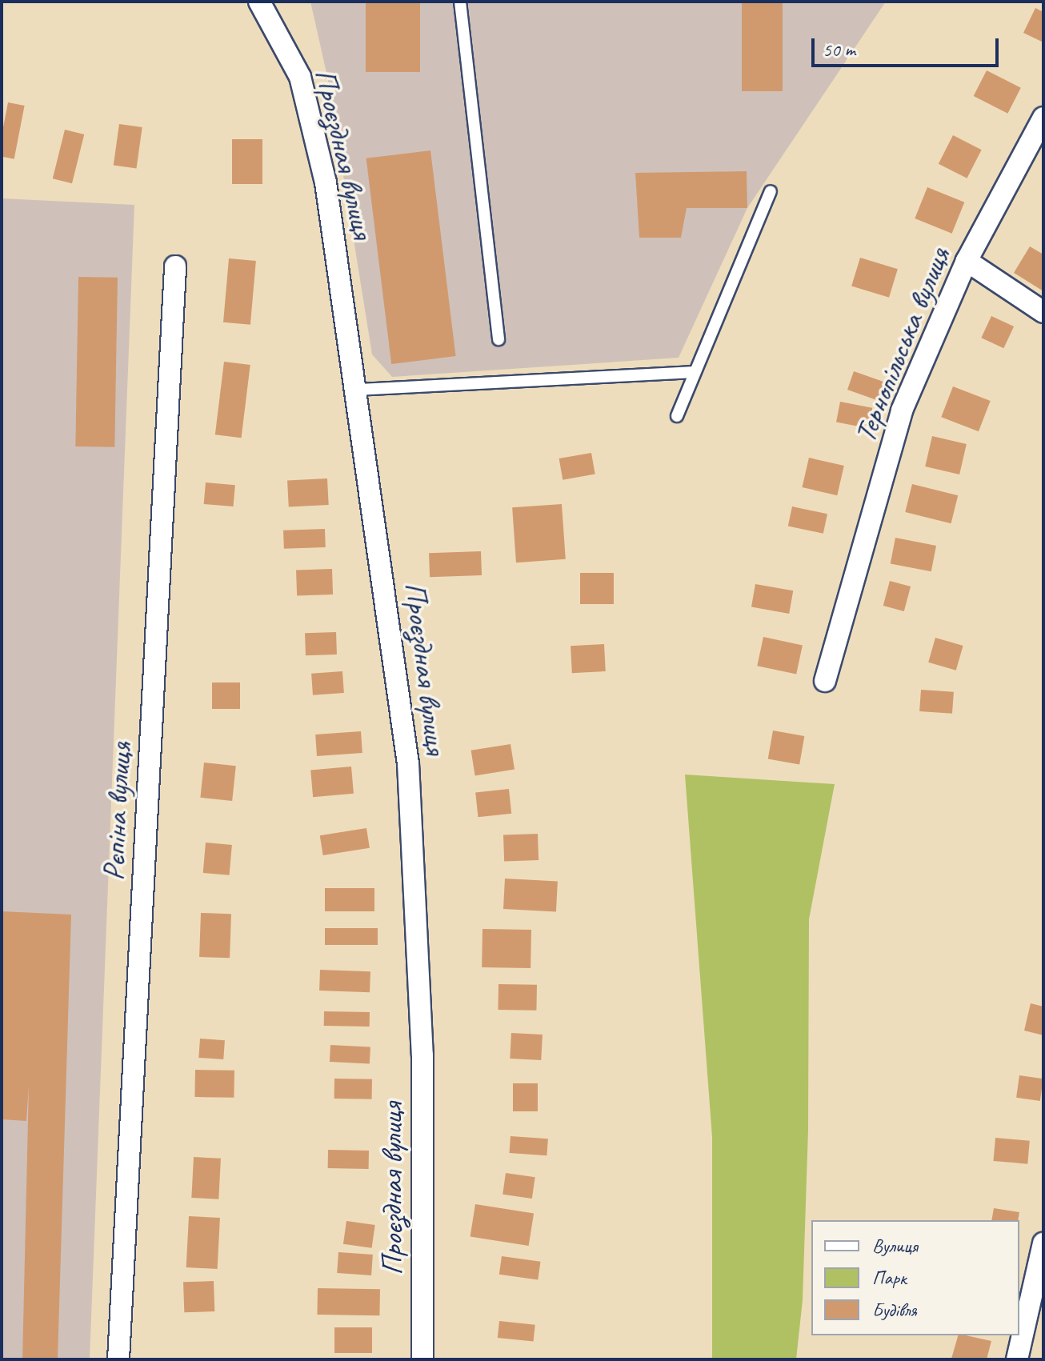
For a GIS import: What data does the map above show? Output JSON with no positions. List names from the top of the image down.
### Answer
{
  "streets": {
    "street": ["Проєздная вулиця", "Тернопільська вулиця", "Рєпіна вулиця"]
  },
  "legend": ["Вулиця", "Парк", "Будівля"],
  "scale_bar": "50 m"
}
